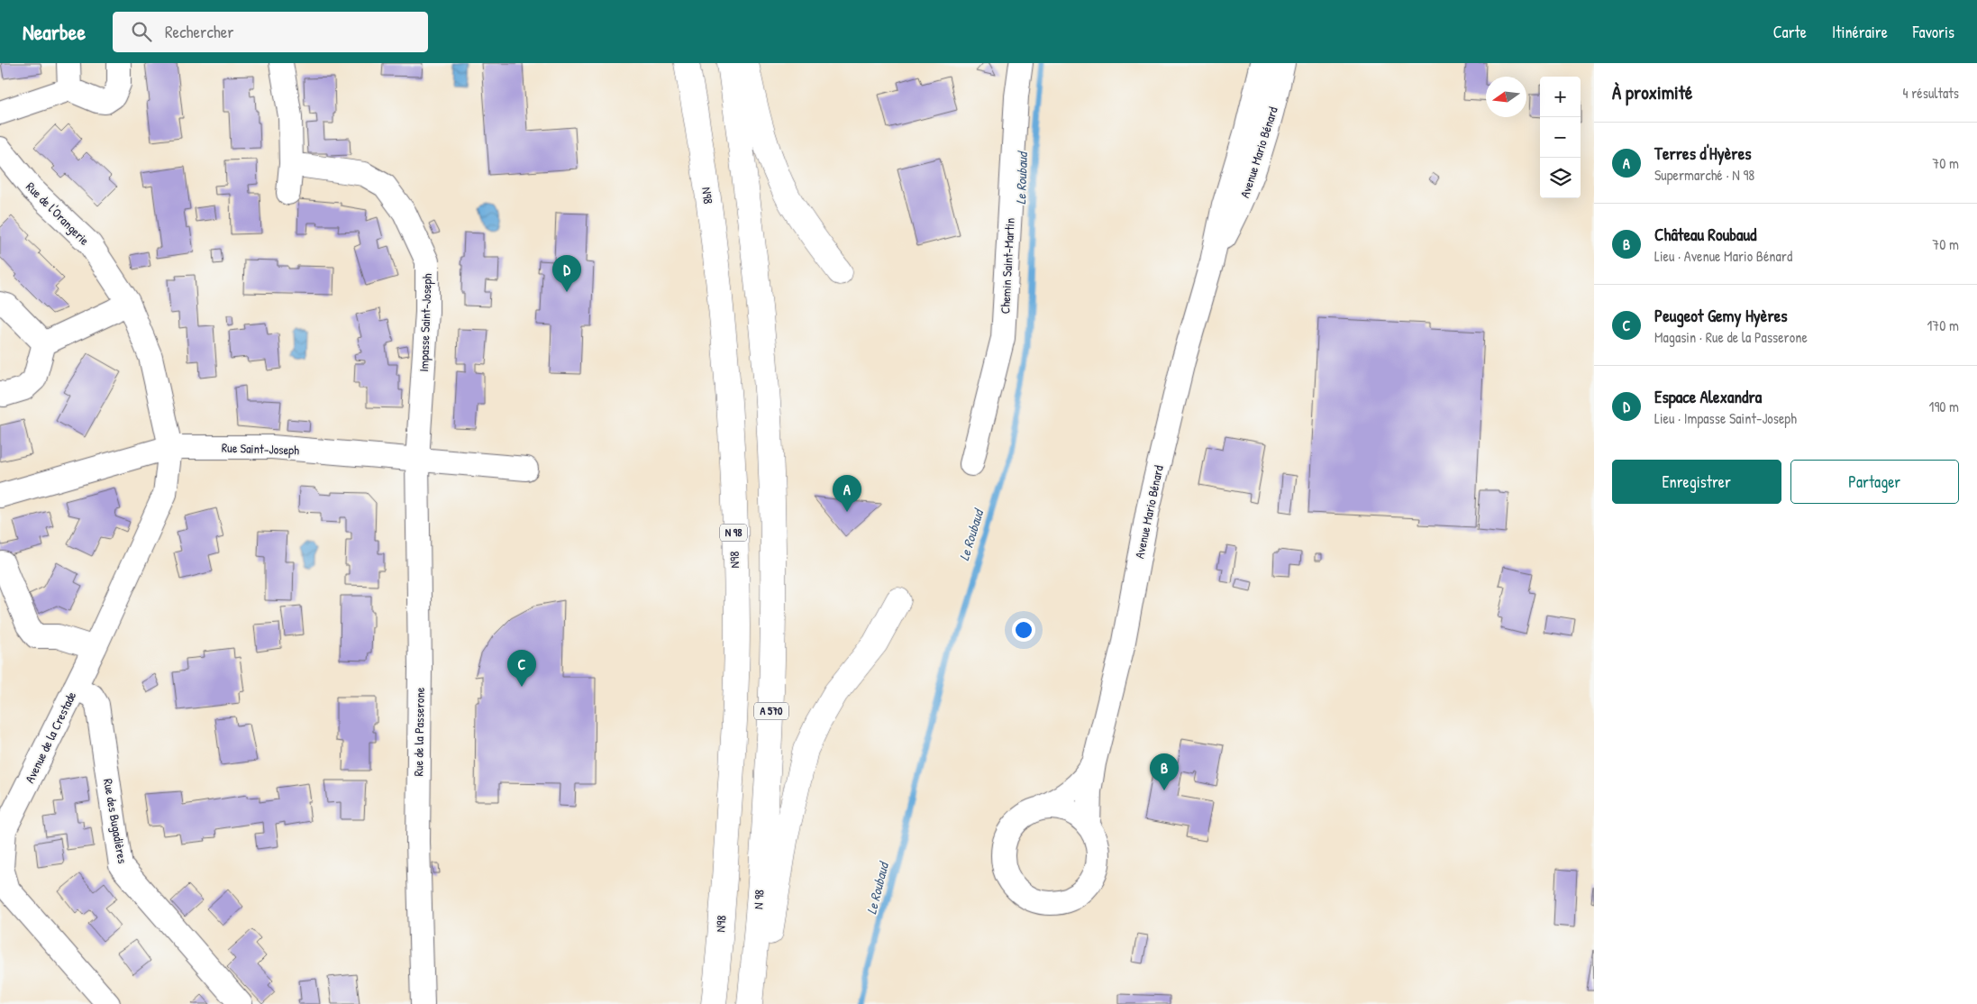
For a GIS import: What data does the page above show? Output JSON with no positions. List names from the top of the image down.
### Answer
{
  "streets": {
    "highway": ["N98", "N 98", "A 570"],
    "street": [
      "Avenue Mario Bénard",
      "Rue de l'Orangerie",
      "Chemin Saint-Martin",
      "Impasse Saint-Joseph",
      "Rue Saint-Joseph",
      "Rue de la Passerone",
      "Avenue de la Crestade",
      "Rue des Bugadières"
    ]
  },
  "crossings": [
    ["Rue de l'Orangerie", "Rue Saint-Joseph"],
    ["Rue de l'Orangerie", "Avenue de la Crestade"],
    ["Impasse Saint-Joseph", "Rue Saint-Joseph"],
    ["Impasse Saint-Joseph", "Rue de la Passerone"],
    ["Rue Saint-Joseph", "Rue de la Passerone"],
    ["Rue Saint-Joseph", "Avenue de la Crestade"],
    ["Avenue de la Crestade", "Rue des Bugadières"]
  ],
  "water": ["Le Roubaud"],
  "north": "left",
  "page": {
    "header": "Nearbee",
    "search": "Rechercher",
    "nav": ["Carte", "Itinéraire", "Favoris"],
    "heading": ["À proximité", "4 résultats"],
    "map_buttons": ["+", "−"],
    "list": [
      {
        "mark": "A",
        "name": "Terres d'Hyères",
        "note": "Supermarché · N 98",
        "value": "70 m"
      },
      {
        "mark": "B",
        "name": "Château Roubaud",
        "note": "Lieu · Avenue Mario Bénard",
        "value": "70 m"
      },
      {
        "mark": "C",
        "name": "Peugeot Gemy Hyères",
        "note": "Magasin · Rue de la Passerone",
        "value": "170 m"
      },
      {
        "mark": "D",
        "name": "Espace Alexandra",
        "note": "Lieu · Impasse Saint-Joseph",
        "value": "190 m"
      }
    ],
    "pins": [
      "D",
      "A",
      "C",
      "B"
    ],
    "buttons": ["Enregistrer", "Partager"]
  }
}
